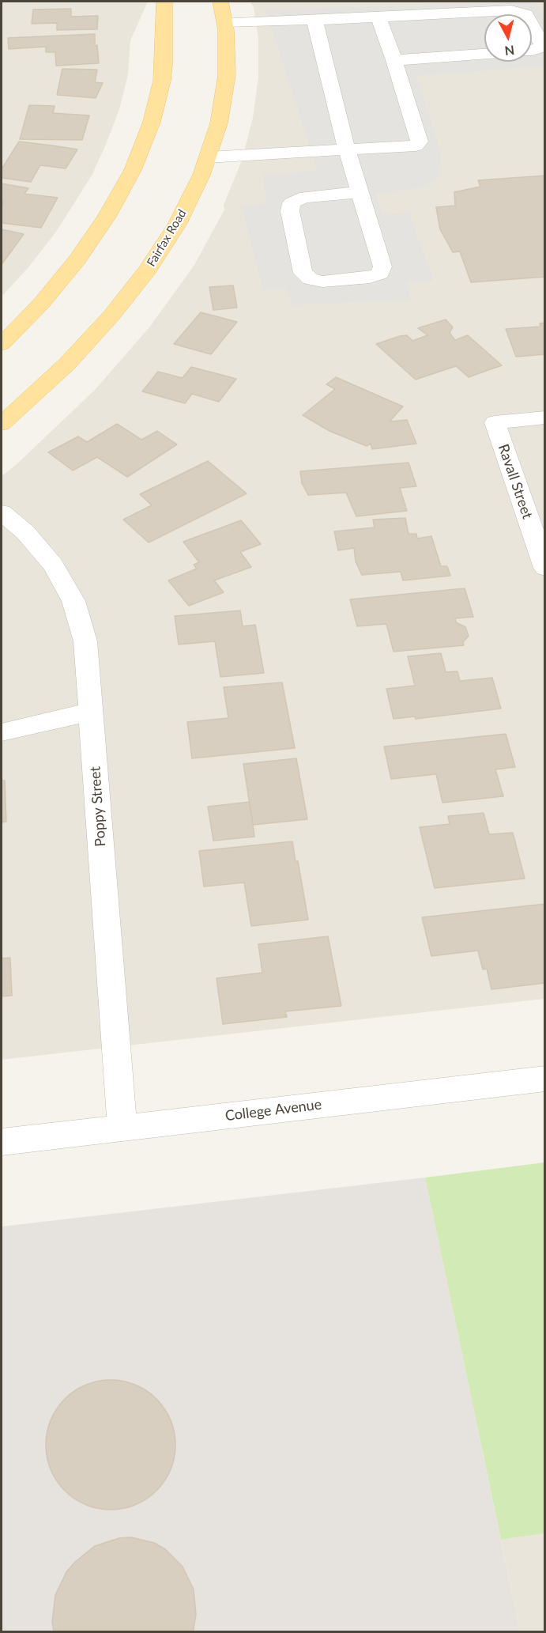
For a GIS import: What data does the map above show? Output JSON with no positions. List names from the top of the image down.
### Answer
{
  "streets": {
    "main road": ["Fairfax Road"],
    "street": ["Ravall Street", "Poppy Street", "College Avenue"]
  },
  "crossings": [
    ["Poppy Street", "College Avenue"]
  ],
  "north": "bottom"
}
